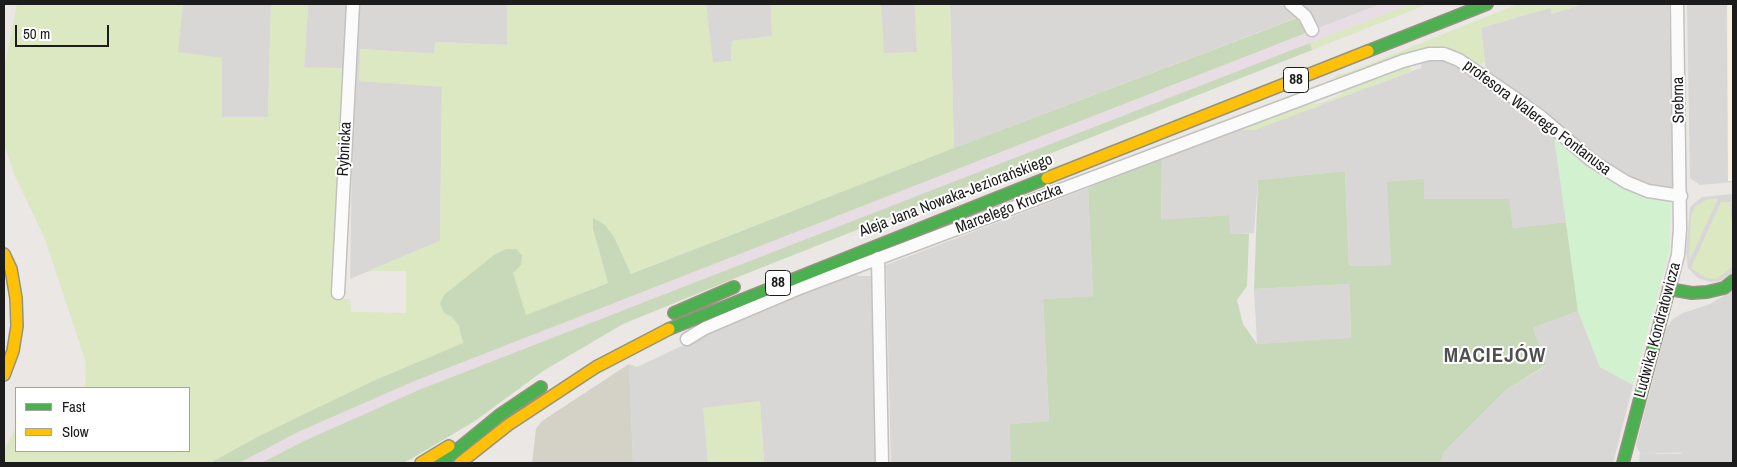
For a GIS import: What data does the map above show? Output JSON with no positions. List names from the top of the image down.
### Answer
{
  "streets": {
    "main road": ["88", "Aleja Jana Nowaka-Jeziorańskiego", "Ludwika Kondratowicza"],
    "street": [
      "Srebrna",
      "profesora Walerego Fontanusa",
      "Rybnicka",
      "Marcelego Kruczka"
    ]
  },
  "crossings": [
    ["Srebrna", "profesora Walerego Fontanusa"],
    ["Srebrna", "Ludwika Kondratowicza"],
    ["profesora Walerego Fontanusa", "Marcelego Kruczka"],
    ["profesora Walerego Fontanusa", "Ludwika Kondratowicza"]
  ],
  "districts": ["MACIEJÓW"],
  "legend": ["Fast", "Slow"],
  "scale_bar": "50 m"
}
